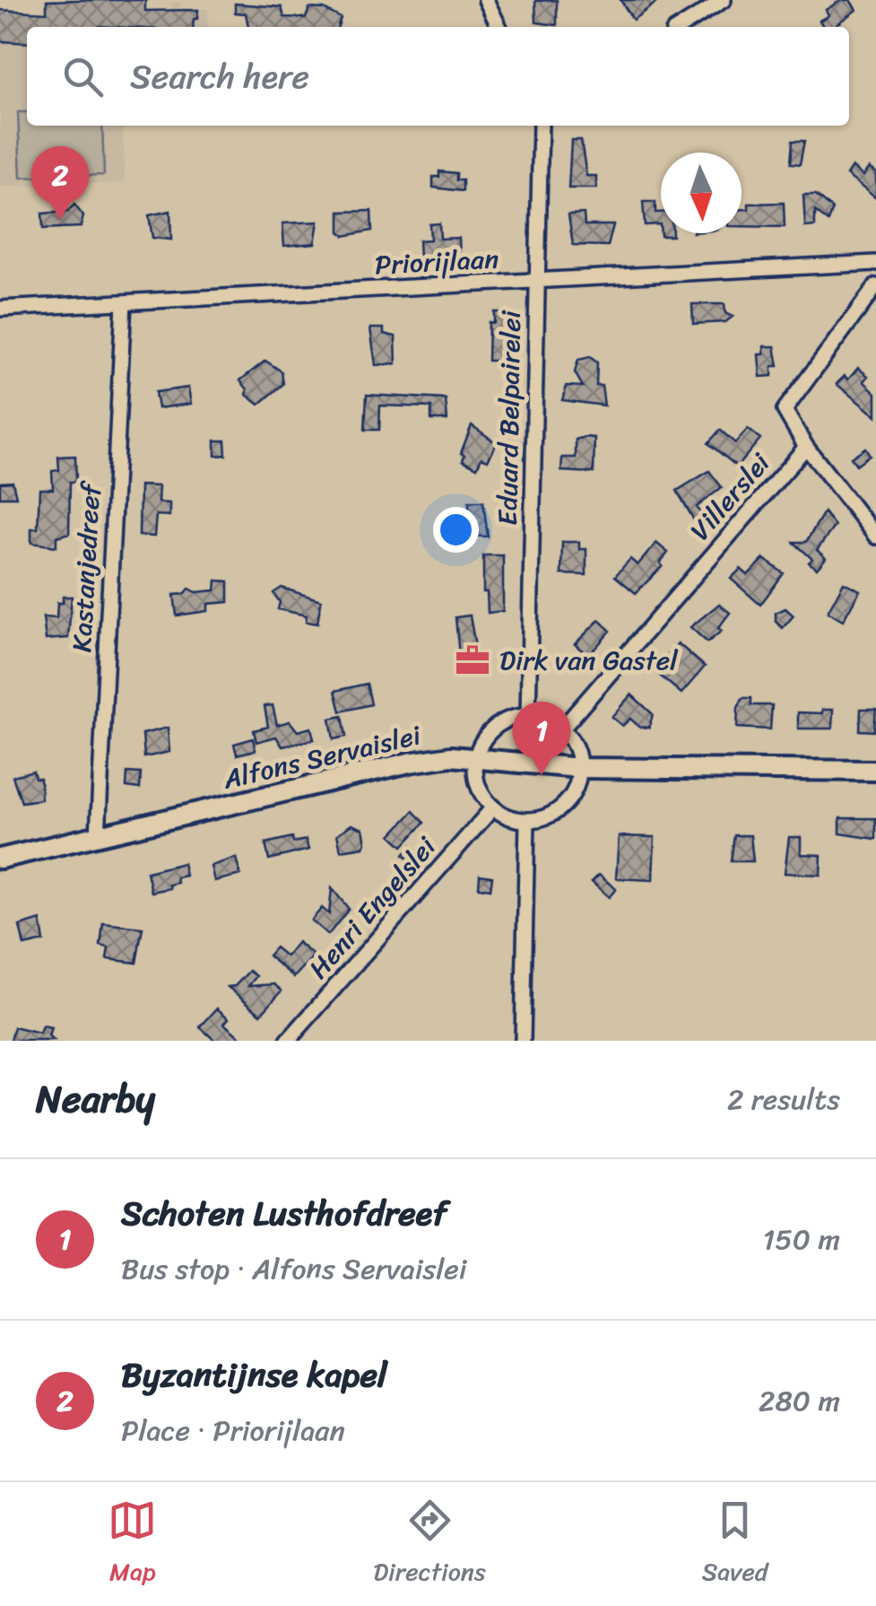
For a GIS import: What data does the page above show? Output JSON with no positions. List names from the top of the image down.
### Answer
{
  "streets": {
    "street": [
      "Priorijlaan",
      "Eduard Belpairelei",
      "Villerslei",
      "Kastanjedreef",
      "Alfons Servaislei",
      "Henri Engelslei"
    ]
  },
  "crossings": [
    ["Priorijlaan", "Eduard Belpairelei"],
    ["Priorijlaan", "Kastanjedreef"],
    ["Kastanjedreef", "Alfons Servaislei"]
  ],
  "places": {
    "office": ["Dirk van Gastel"]
  },
  "north": "bottom",
  "page": {
    "search": "Search here",
    "pins": ["2", "1"],
    "heading": ["Nearby", "2 results"],
    "list": [
      {
        "mark": "1",
        "name": "Schoten Lusthofdreef",
        "note": "Bus stop · Alfons Servaislei",
        "value": "150 m"
      },
      {
        "mark": "2",
        "name": "Byzantijnse kapel",
        "note": "Place · Priorijlaan",
        "value": "280 m"
      }
    ],
    "nav": ["Map", "Directions", "Saved"]
  }
}
